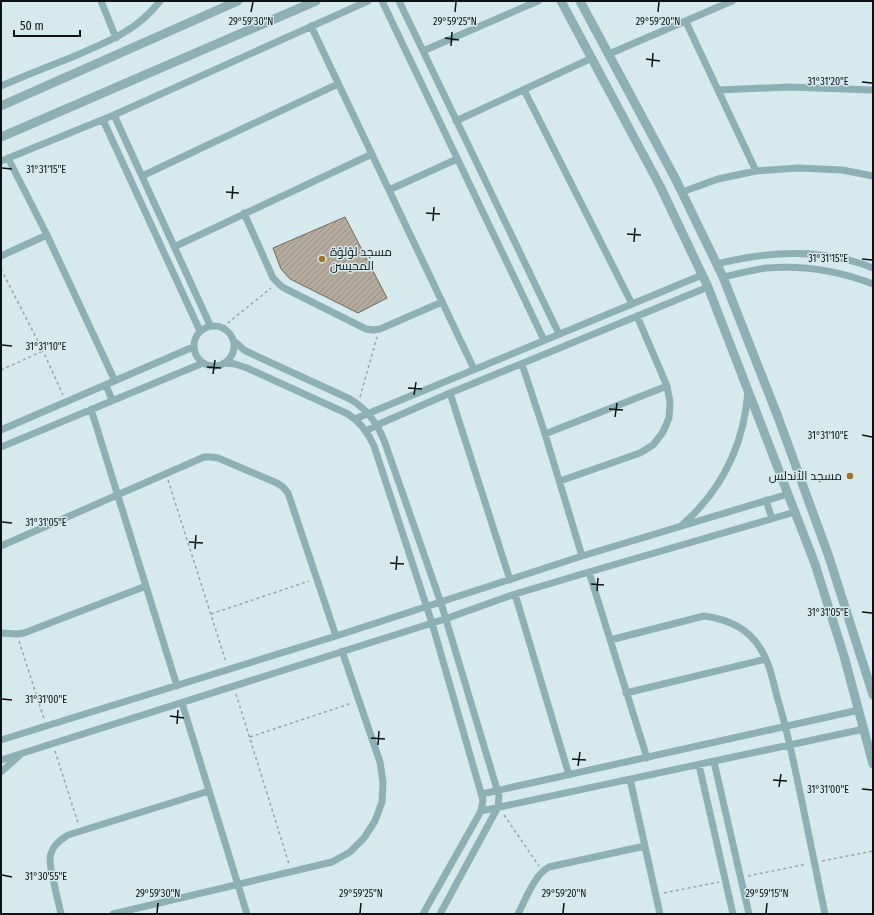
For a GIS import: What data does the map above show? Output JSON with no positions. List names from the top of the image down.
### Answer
{
  "places": ["مسجد لؤلؤة المحيسن", "مسجد الأندلس"],
  "scale_bar": "50 m",
  "coordinates": [
    "29°59'30\"N",
    "29°59'25\"N",
    "29°59'20\"N",
    "31°31'20\"E",
    "31°31'15\"E",
    "31°31'10\"E",
    "31°31'05\"E",
    "31°31'00\"E",
    "31°30'55\"E",
    "29°59'15\"N"
  ]
}
